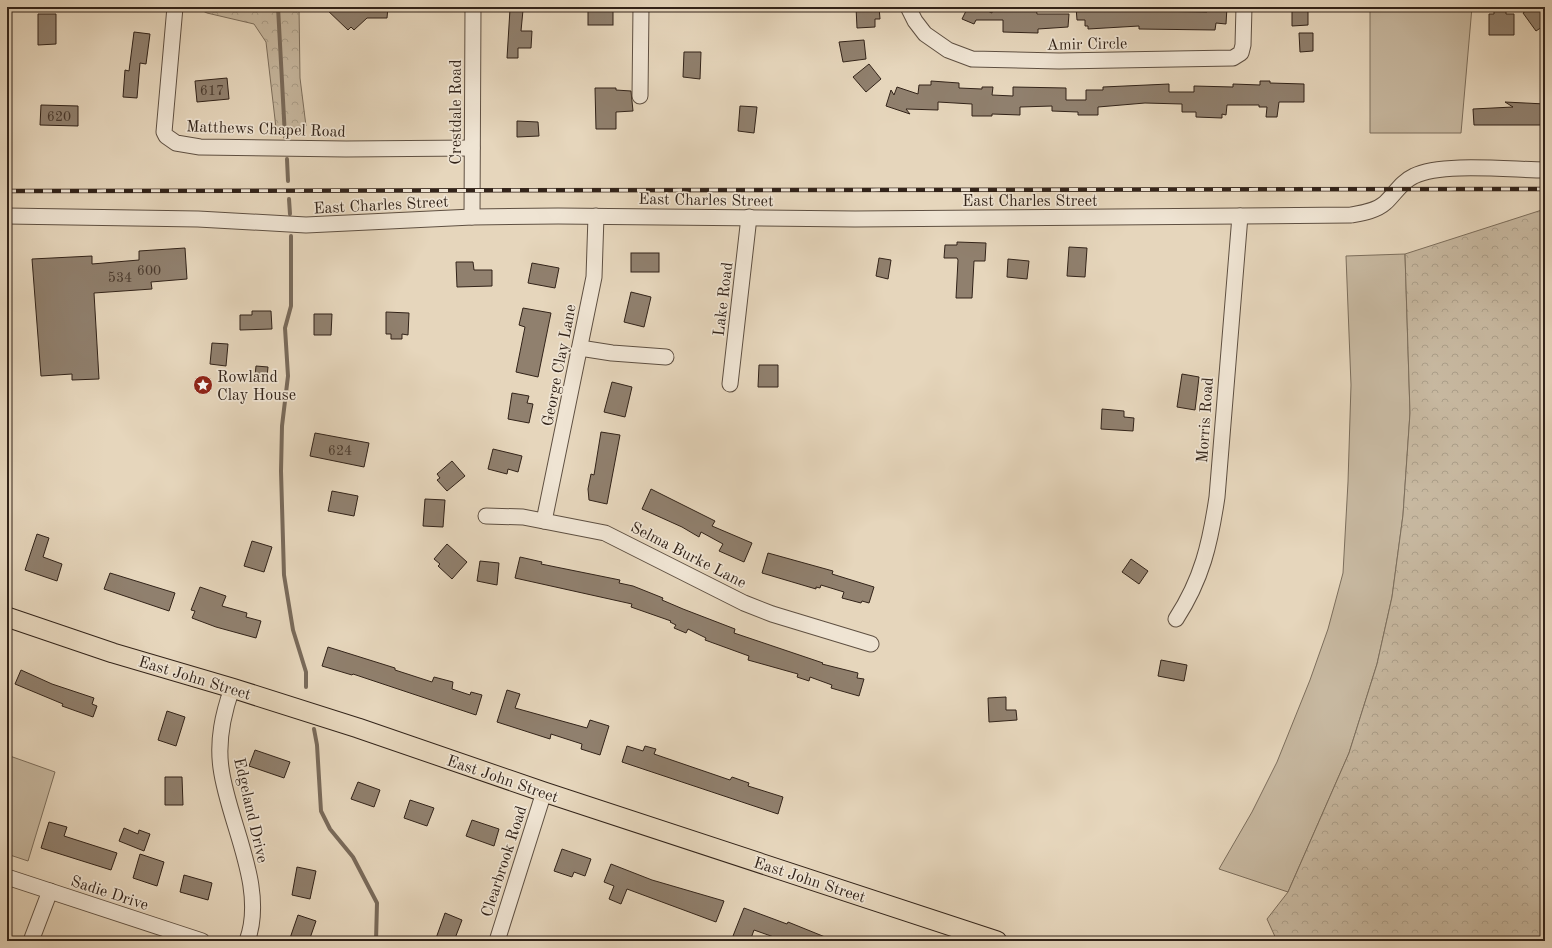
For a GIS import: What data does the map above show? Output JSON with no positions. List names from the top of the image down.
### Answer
{
  "streets": {
    "main road": ["East John Street"],
    "street": [
      "Amir Circle",
      "Crestdale Road",
      "Matthews Chapel Road",
      "East Charles Street",
      "Lake Road",
      "George Clay Lane",
      "Morris Road",
      "Selma Burke Lane",
      "Edgeland Drive",
      "Clearbrook Road",
      "Sadie Drive"
    ]
  },
  "crossings": [
    ["Crestdale Road", "Matthews Chapel Road"],
    ["Crestdale Road", "East Charles Street"],
    ["East Charles Street", "Lake Road"],
    ["East Charles Street", "George Clay Lane"],
    ["East Charles Street", "Morris Road"],
    ["George Clay Lane", "Selma Burke Lane"],
    ["East John Street", "Edgeland Drive"],
    ["East John Street", "Clearbrook Road"]
  ],
  "places": {
    "place": ["Rowland Clay House"]
  },
  "house_numbers": [
    "617",
    "620",
    "600",
    "534",
    "624"
  ]
}
